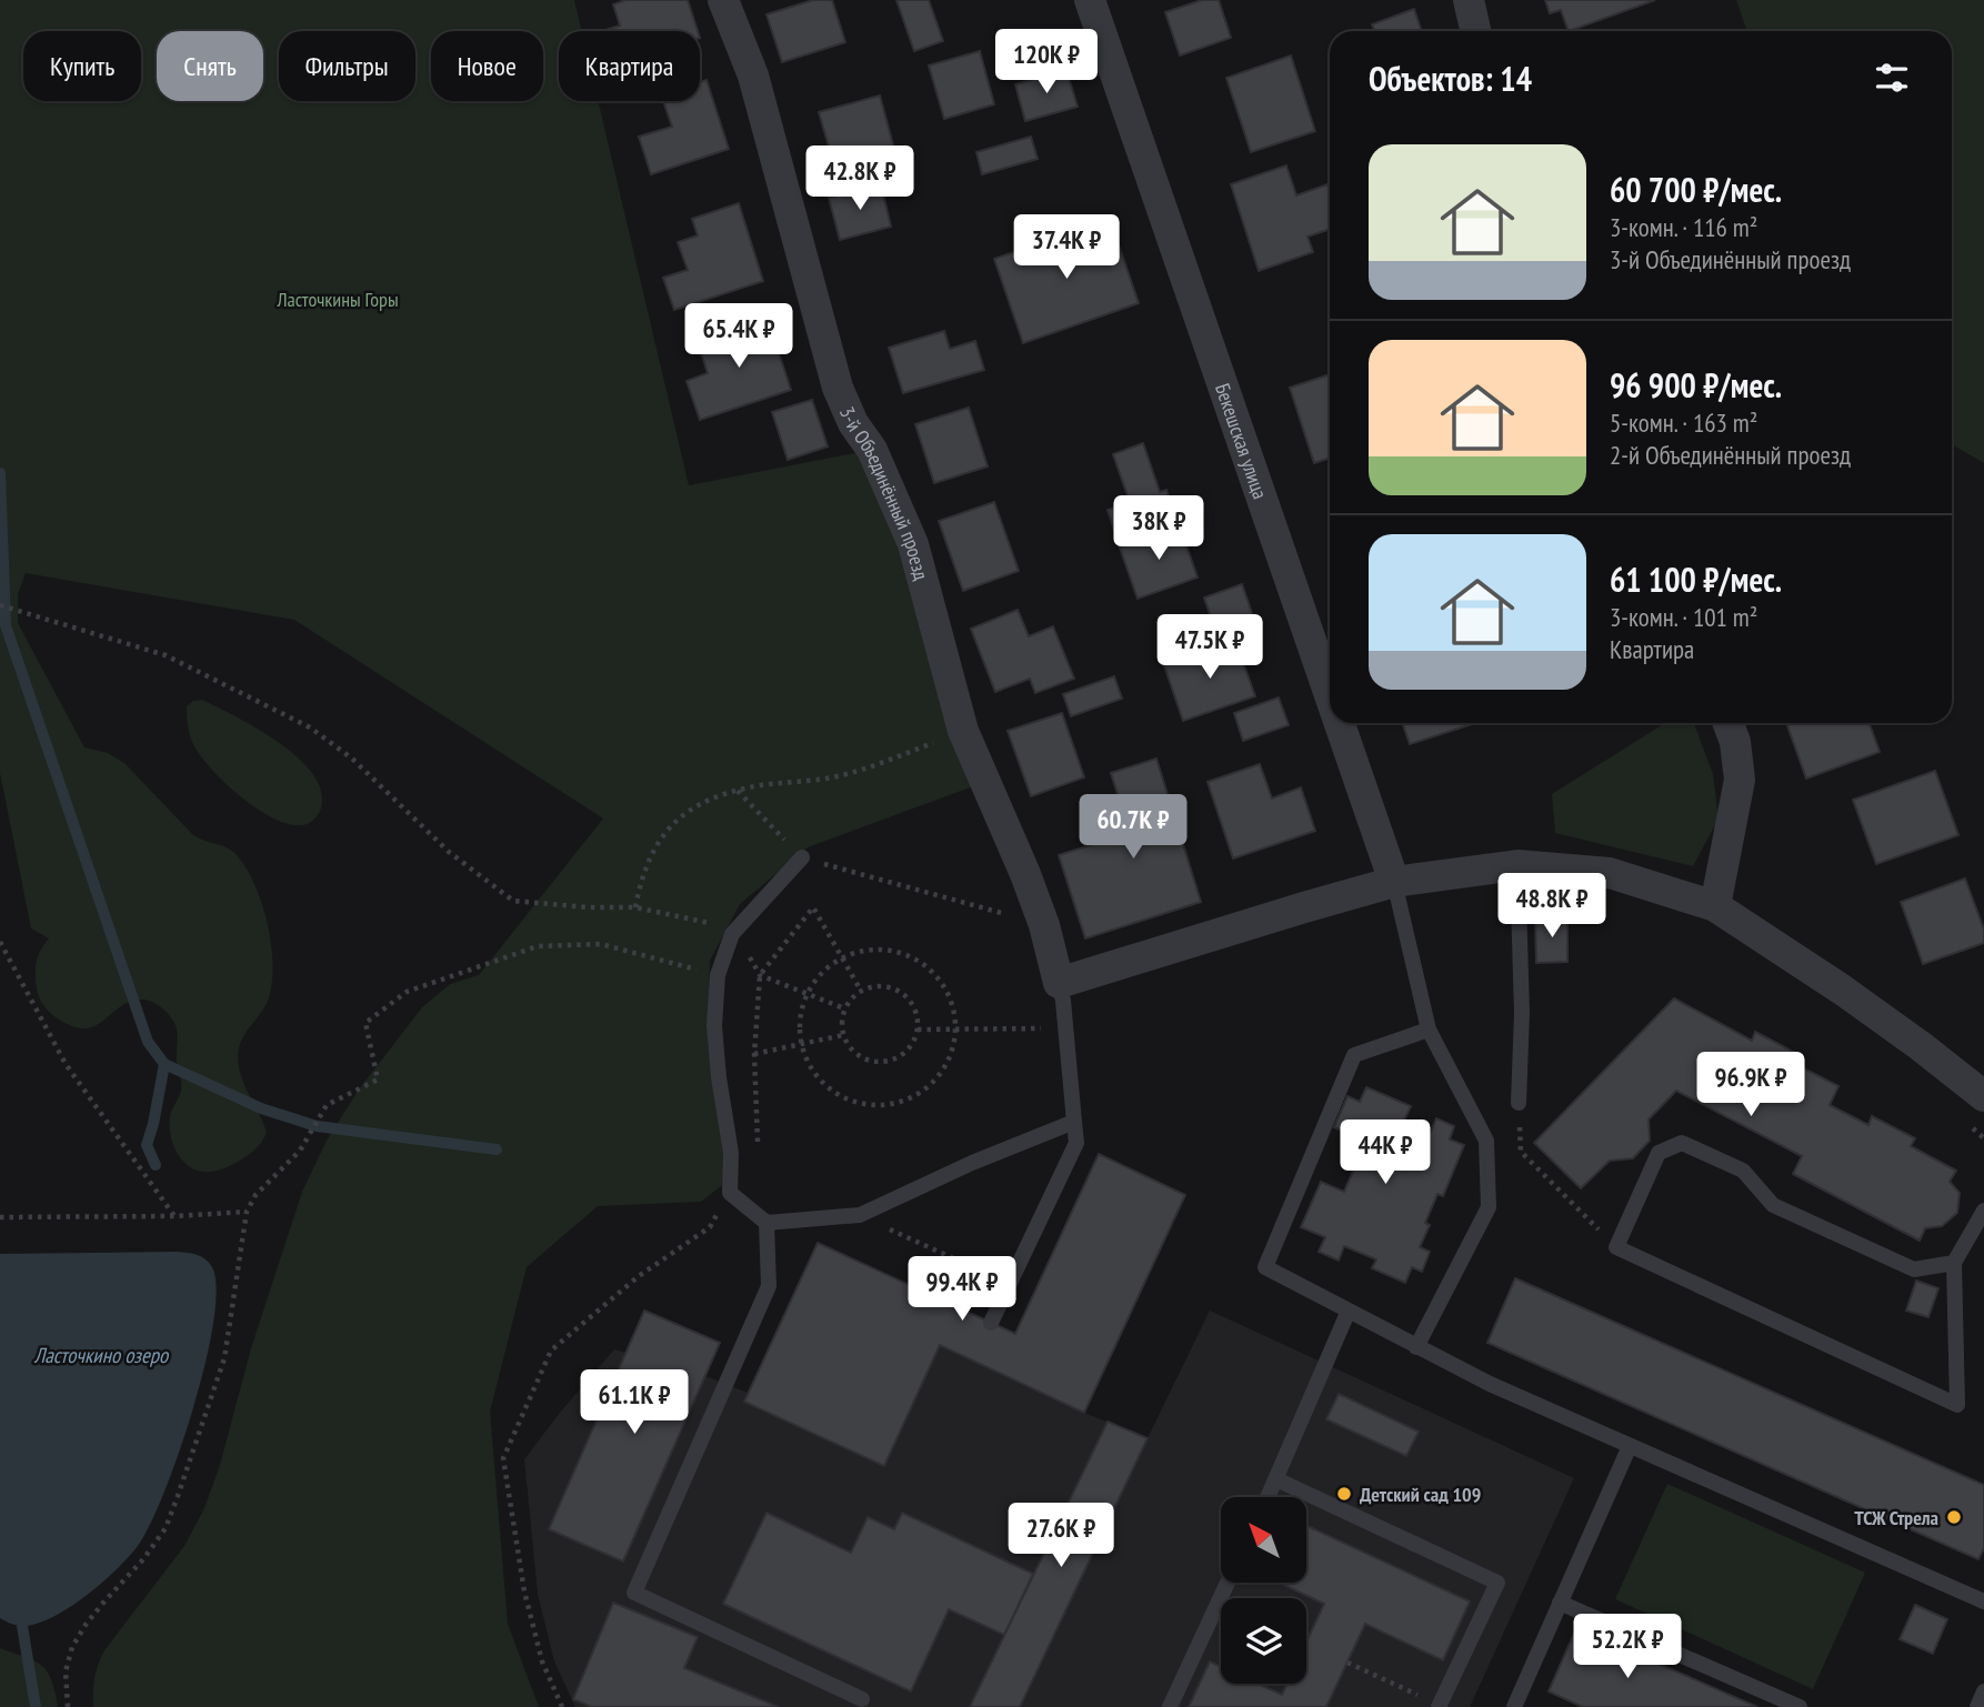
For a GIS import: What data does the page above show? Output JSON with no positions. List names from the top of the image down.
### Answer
{
  "streets": {
    "street": ["Бекешская улица", "3-й Объединённый проезд"]
  },
  "water": ["Ласточкино озеро"],
  "parks": ["Ласточкины Горы"],
  "places": ["Детский сад 109", "ТСЖ Стрела"],
  "north": "top left",
  "page": {
    "price": [
      "120K ₽",
      "42.8K ₽",
      "37.4K ₽",
      "65.4K ₽",
      "38K ₽",
      "47.5K ₽",
      "60.7K ₽",
      "48.8K ₽",
      "96.9K ₽",
      "44K ₽",
      "99.4K ₽",
      "61.1K ₽",
      "27.6K ₽",
      "52.2K ₽"
    ],
    "chip": [
      "Купить",
      "Снять",
      "Фильтры",
      "Новое",
      "Квартира"
    ],
    "heading": "Объектов: 14",
    "list": [
      {
        "name": "60 700 ₽/мес.",
        "note": "3-комн. · 116 m² · 3-й Объединённый проезд"
      },
      {
        "name": "96 900 ₽/мес.",
        "note": "5-комн. · 163 m² · 2-й Объединённый проезд"
      },
      {
        "name": "61 100 ₽/мес.",
        "note": "3-комн. · 101 m² · Квартира"
      }
    ]
  }
}
